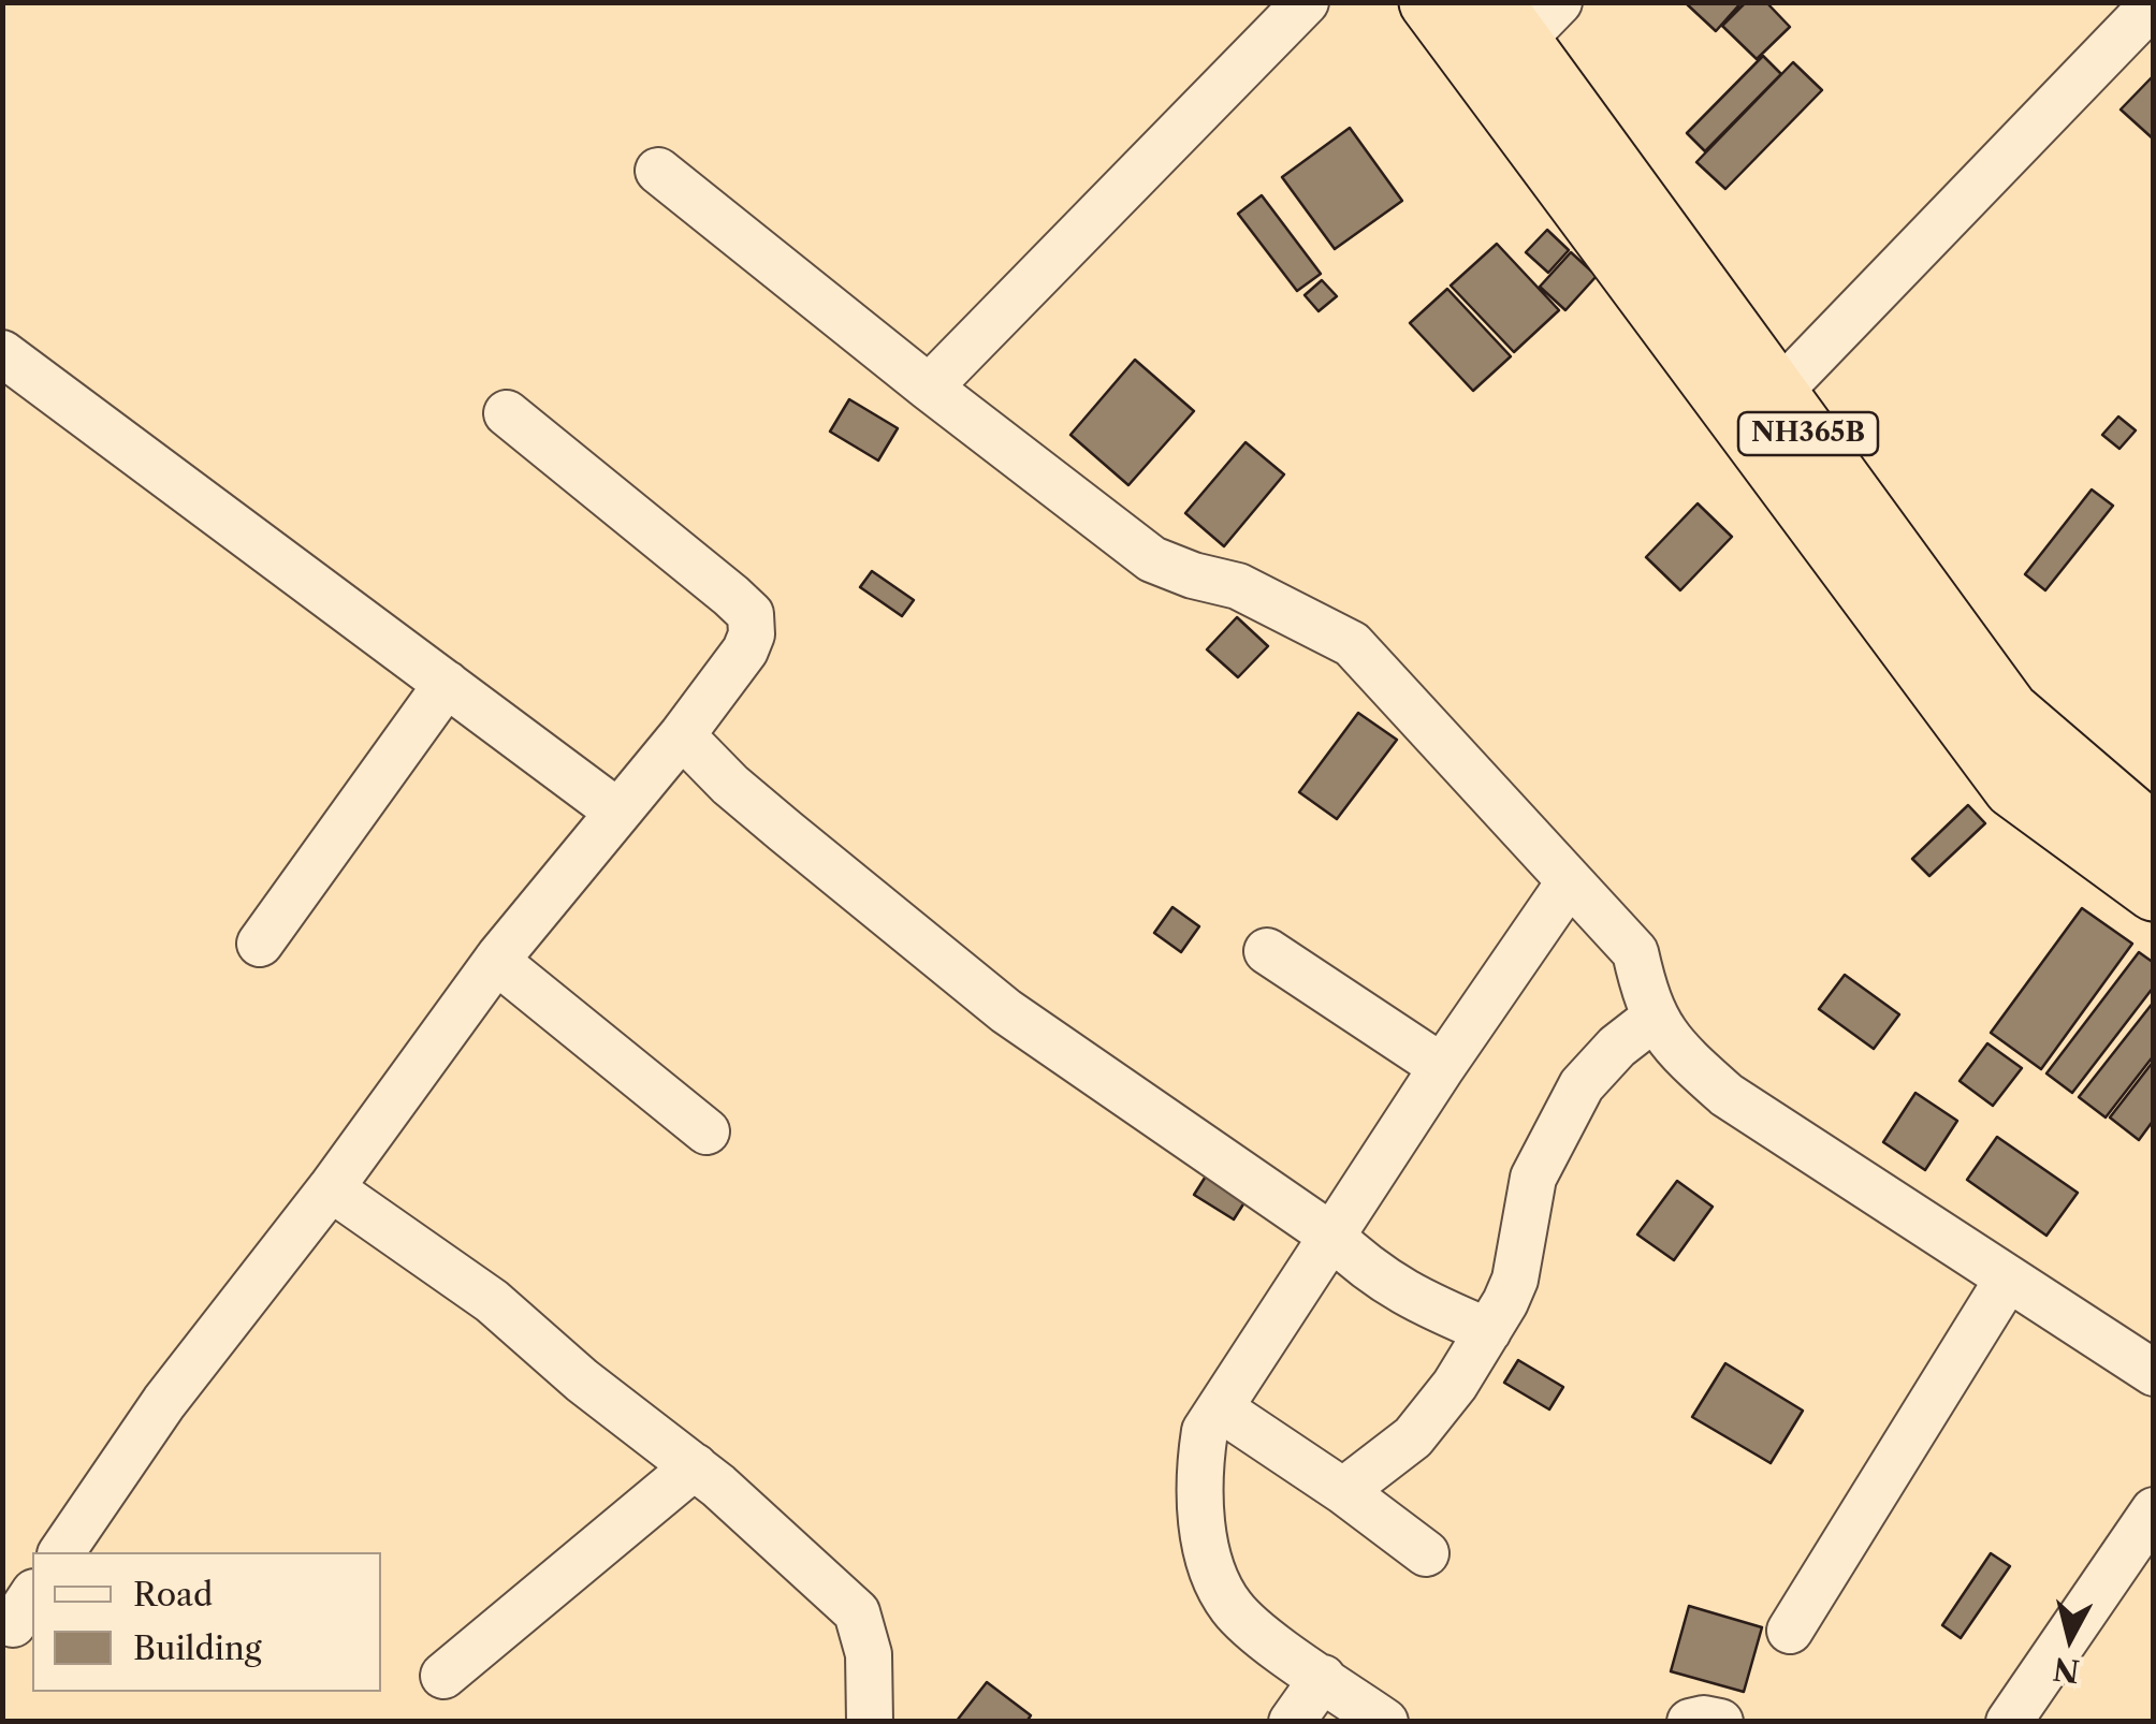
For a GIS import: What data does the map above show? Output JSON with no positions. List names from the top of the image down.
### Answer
{
  "streets": {
    "highway": ["NH365B"]
  },
  "legend": ["Road", "Building"],
  "north": "bottom"
}
